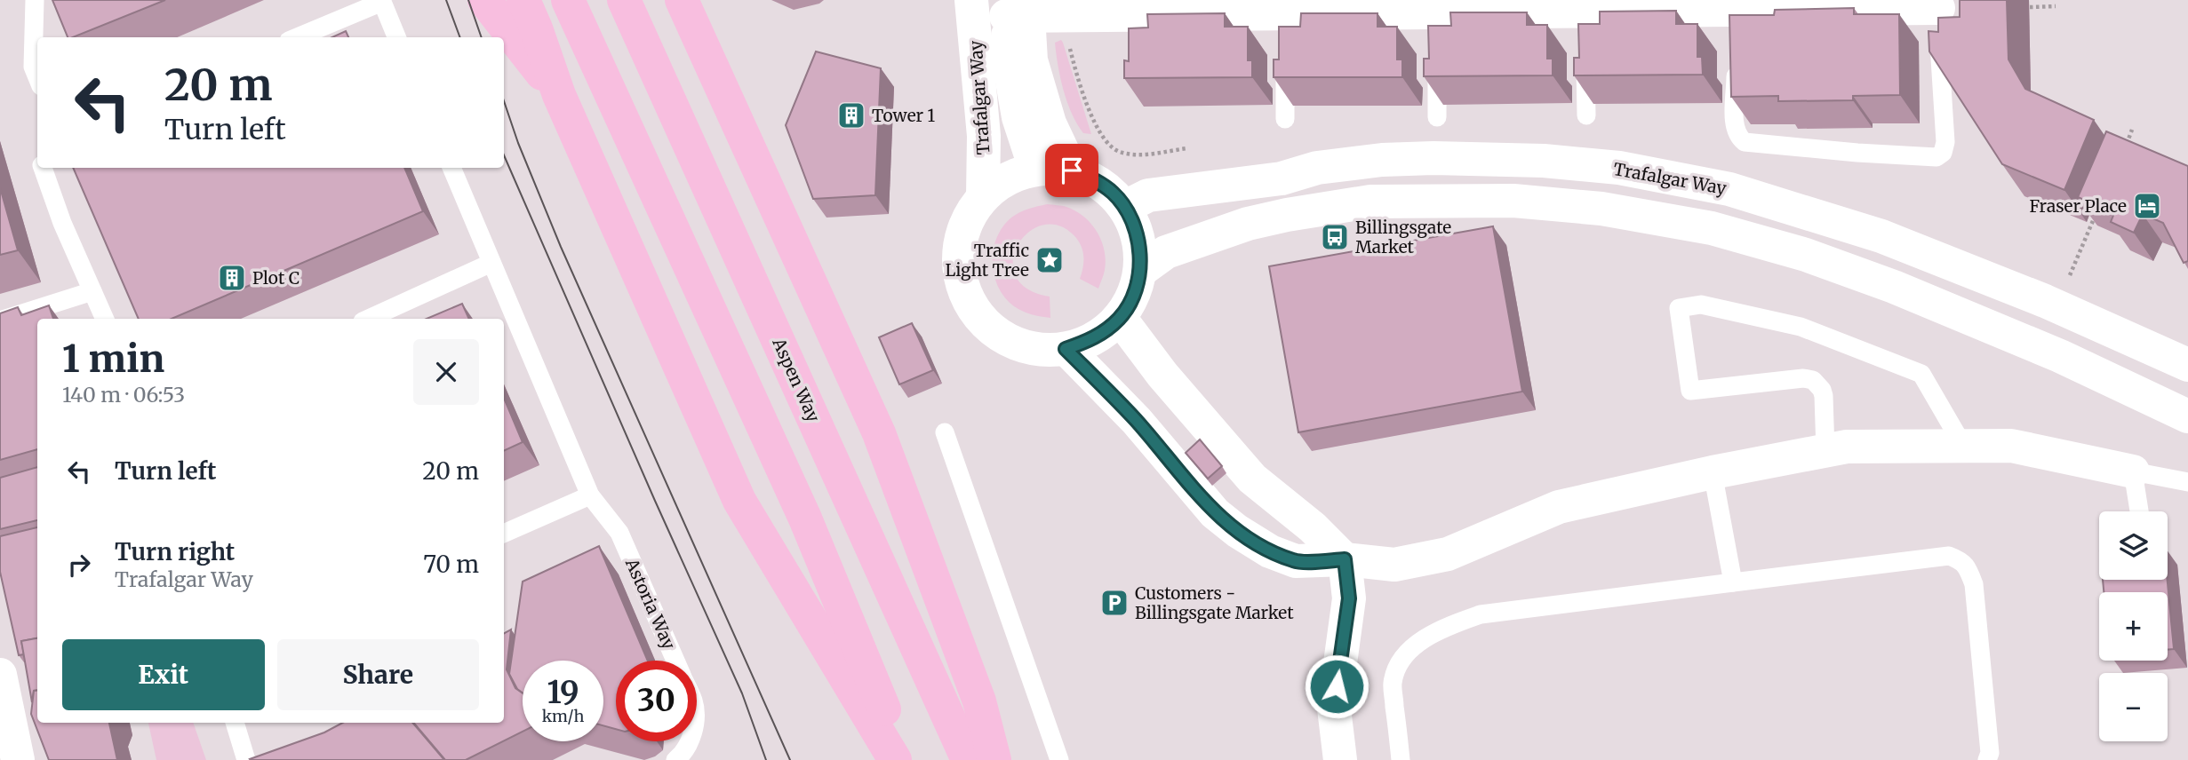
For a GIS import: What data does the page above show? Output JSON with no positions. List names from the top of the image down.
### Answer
{
  "streets": {
    "highway": ["Aspen Way"],
    "street": ["Trafalgar Way"],
    "lane": ["Astoria Way"]
  },
  "places": {
    "building": ["Tower 1", "Plot C"],
    "hotel": ["Fraser Place"],
    "bus stop": ["Billingsgate Market"],
    "place": ["Traffic Light Tree"],
    "parking": ["Customers - Billingsgate Market"]
  },
  "page": {
    "turn": ["20 m", "Turn left"],
    "heading": ["1 min", "140 m · 06:53"],
    "list": [
      {
        "name": "Turn left",
        "value": "20 m"
      },
      {
        "name": "Turn right",
        "note": "Trafalgar Way",
        "value": "70 m"
      }
    ],
    "map_buttons": ["+", "−"],
    "buttons": ["Exit", "Share"],
    "speed": "19 km/h",
    "limit": "30"
  }
}
